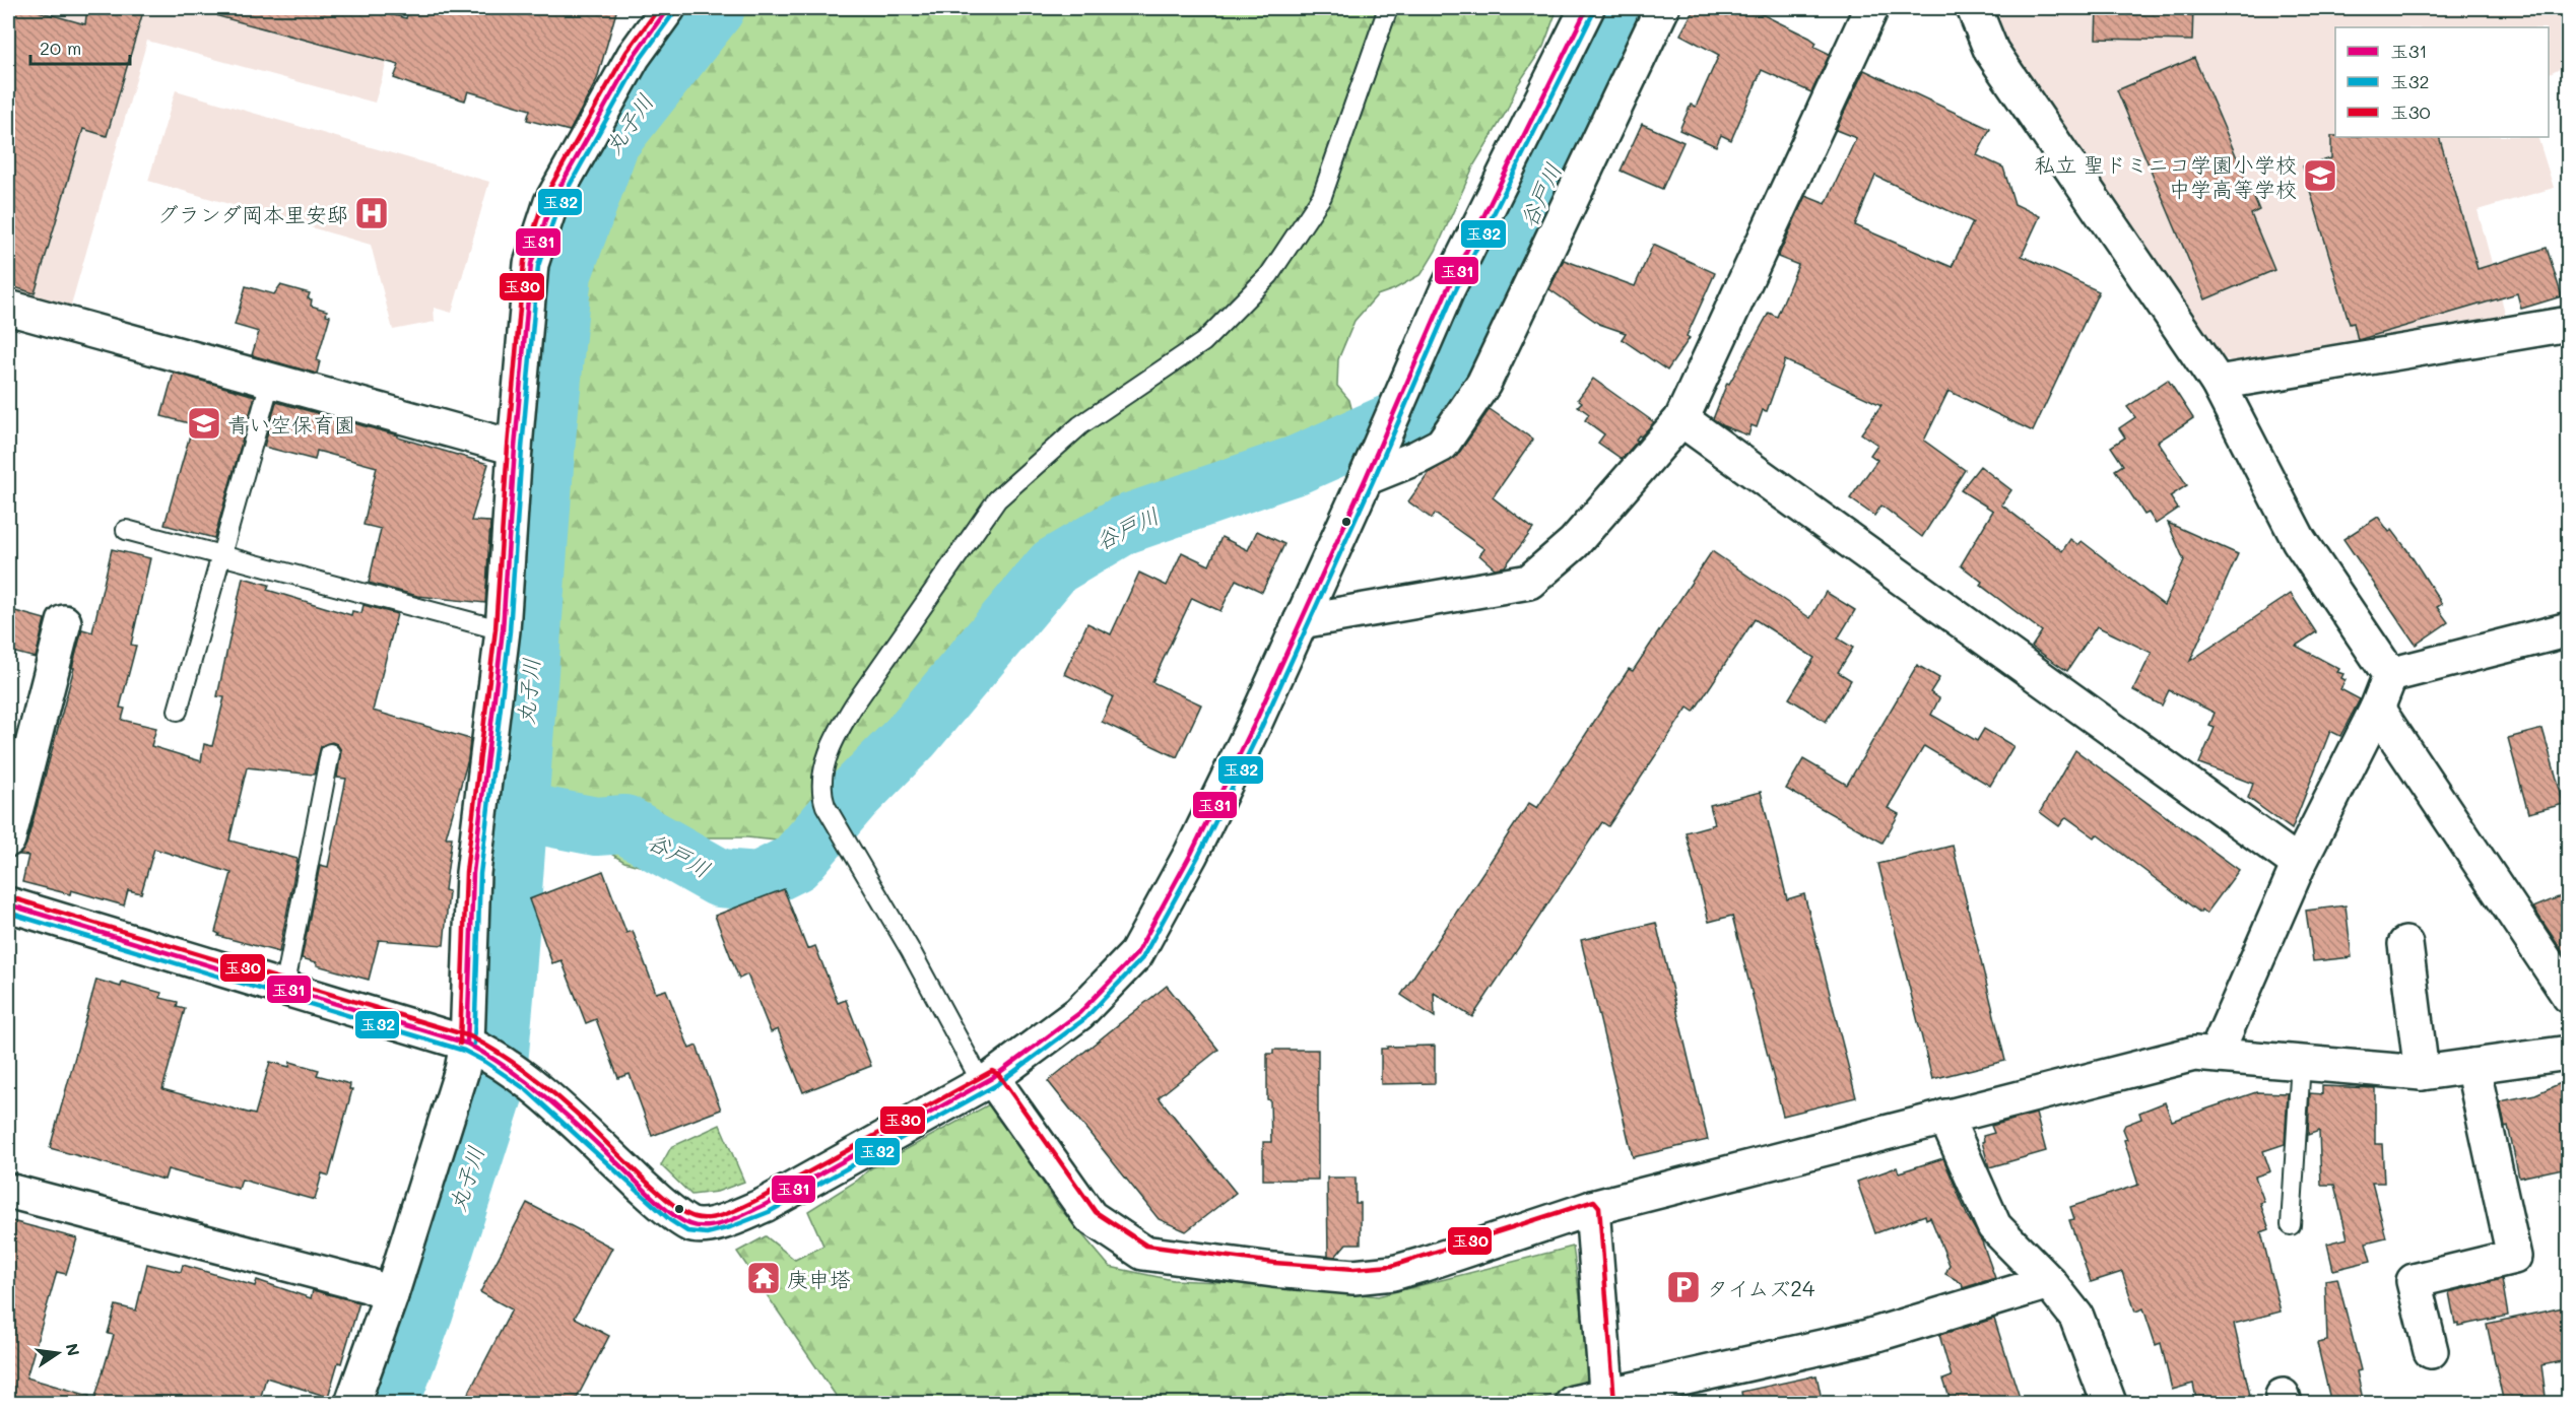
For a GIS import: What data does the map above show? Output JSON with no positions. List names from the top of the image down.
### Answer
{
  "water": ["丸子川", "谷戸川"],
  "places": {
    "school or university": ["私立 聖ドミニコ学園小学校 中学高等学校", "青い空保育園"],
    "hospital": ["グランダ岡本里安邸"],
    "temple": ["庚申塔"],
    "parking": ["タイムズ24"]
  },
  "lines": ["transit line 玉31", "transit line 玉30", "transit line 玉32"],
  "legend": ["玉31", "玉32", "玉30"],
  "scale_bar": "20 m",
  "north": "right"
}
